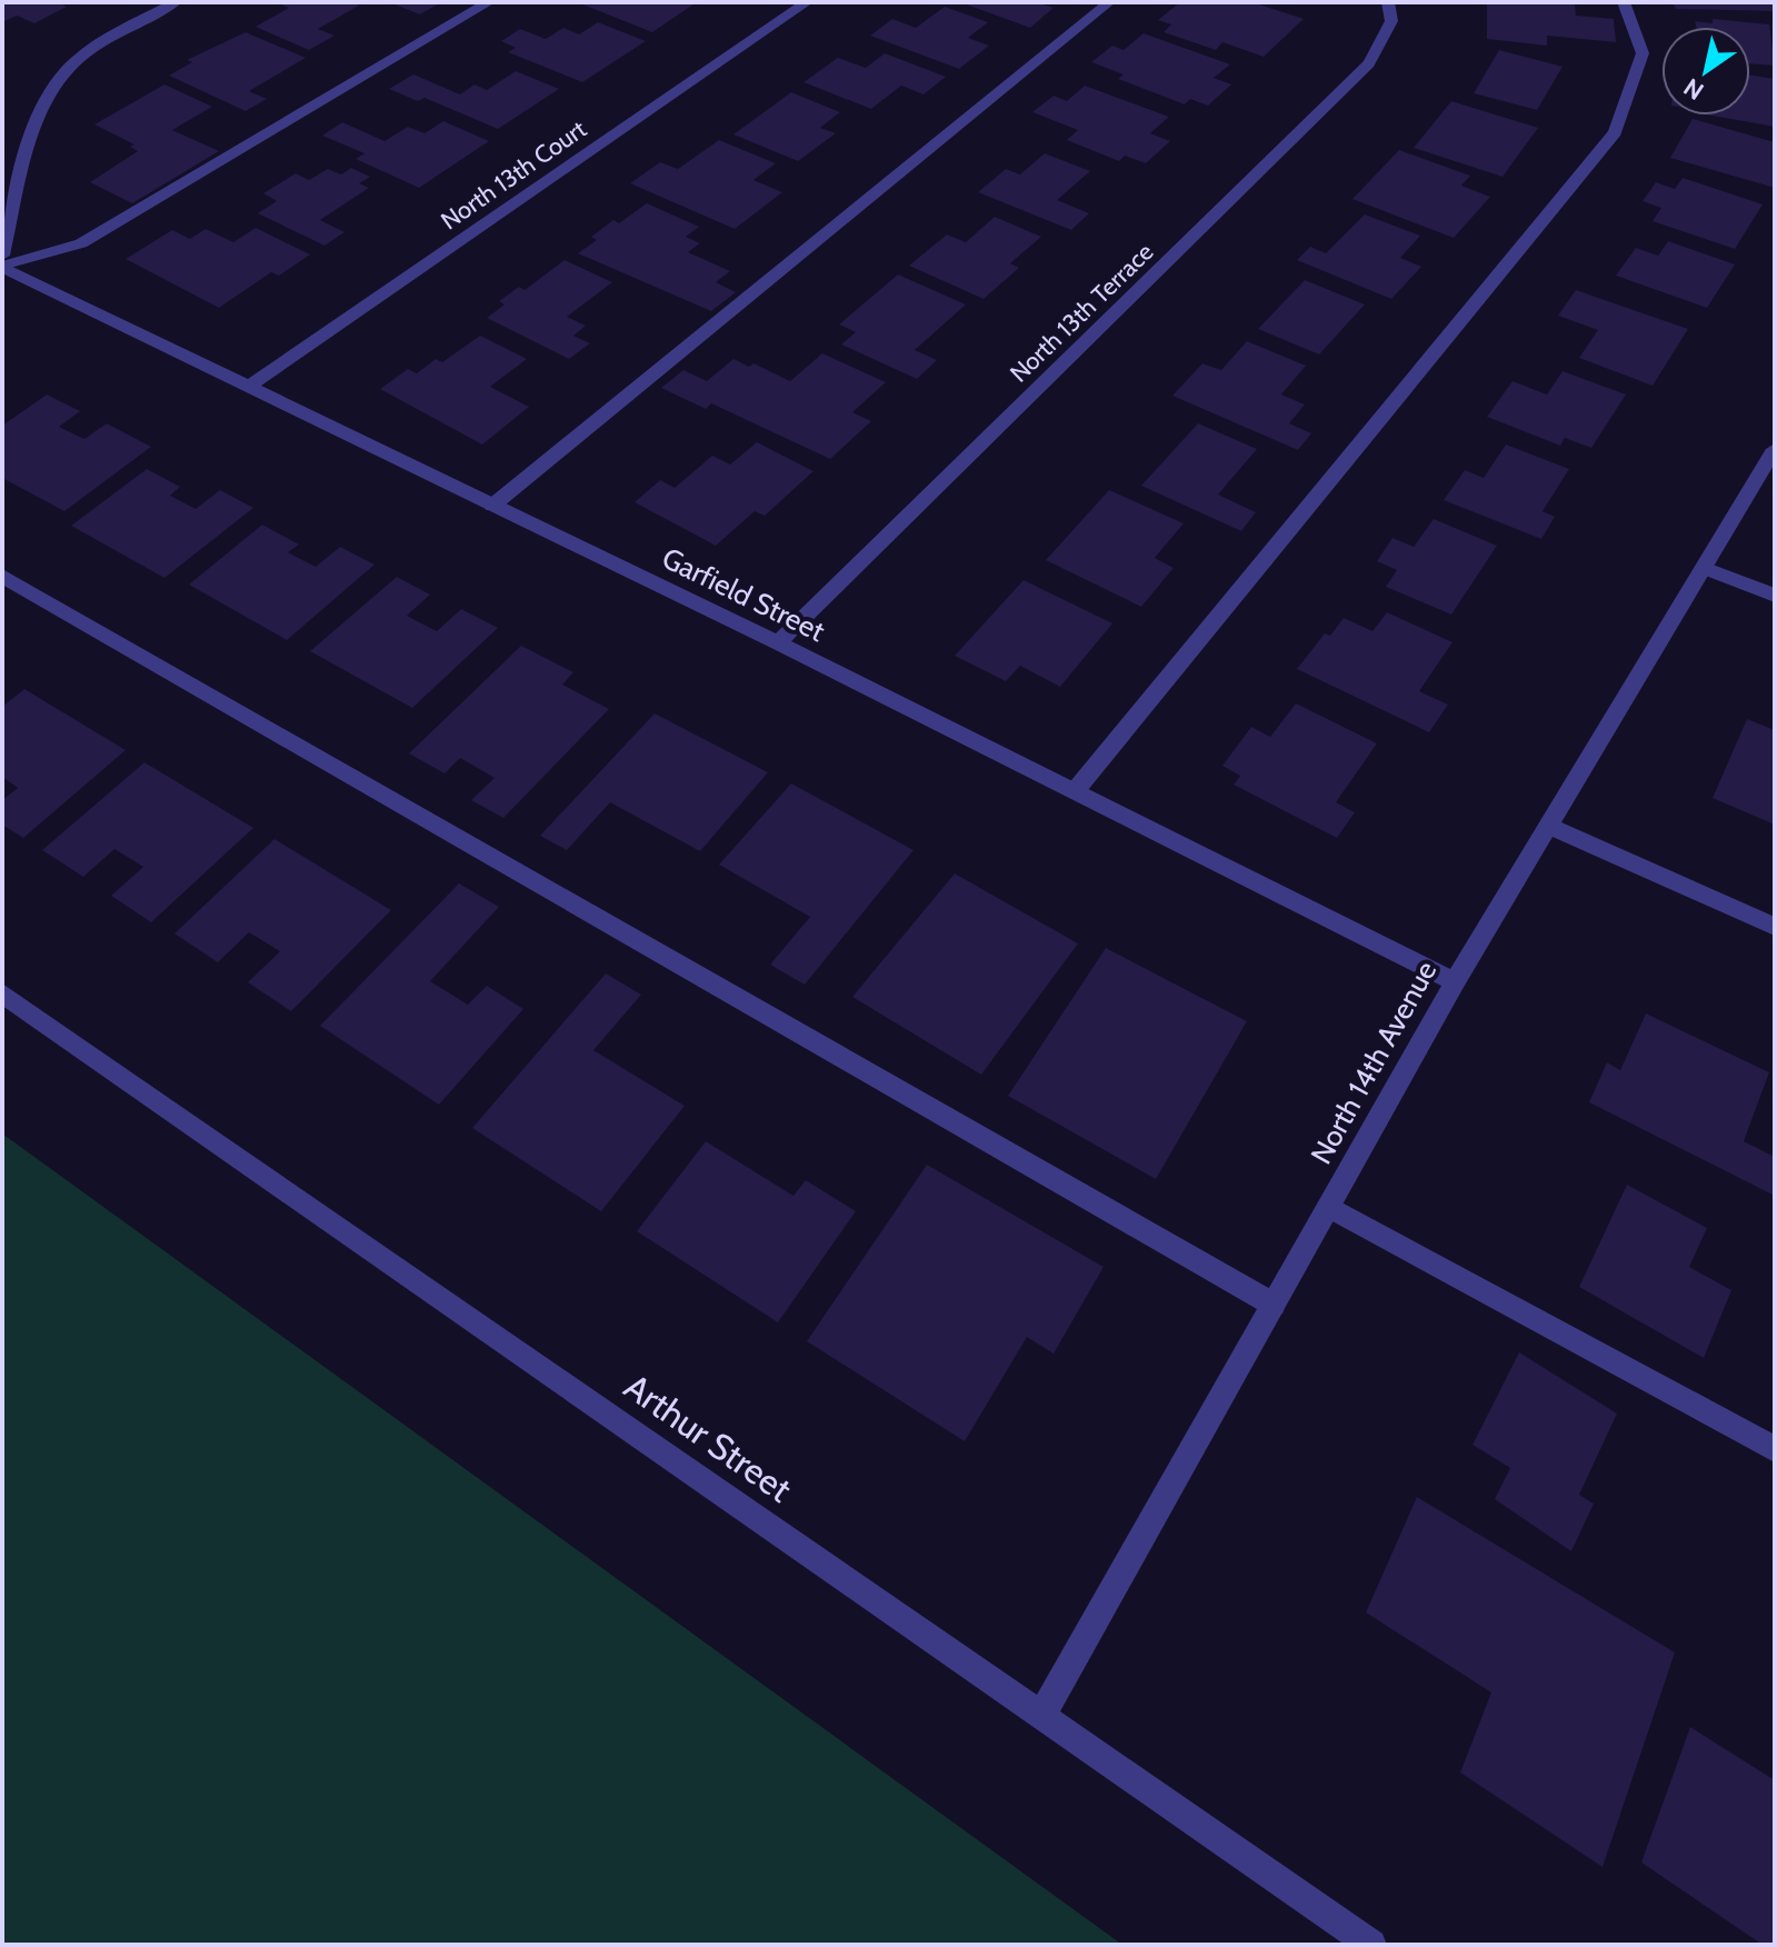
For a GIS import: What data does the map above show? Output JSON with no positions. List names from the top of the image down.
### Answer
{
  "streets": {
    "street": [
      "North 13th Court",
      "North 13th Terrace",
      "Garfield Street",
      "North 14th Avenue",
      "Arthur Street"
    ]
  },
  "crossings": [
    ["North 13th Court", "Garfield Street"],
    ["North 13th Terrace", "Garfield Street"],
    ["Garfield Street", "North 14th Avenue"],
    ["North 14th Avenue", "Arthur Street"]
  ],
  "north": "bottom left"
}
